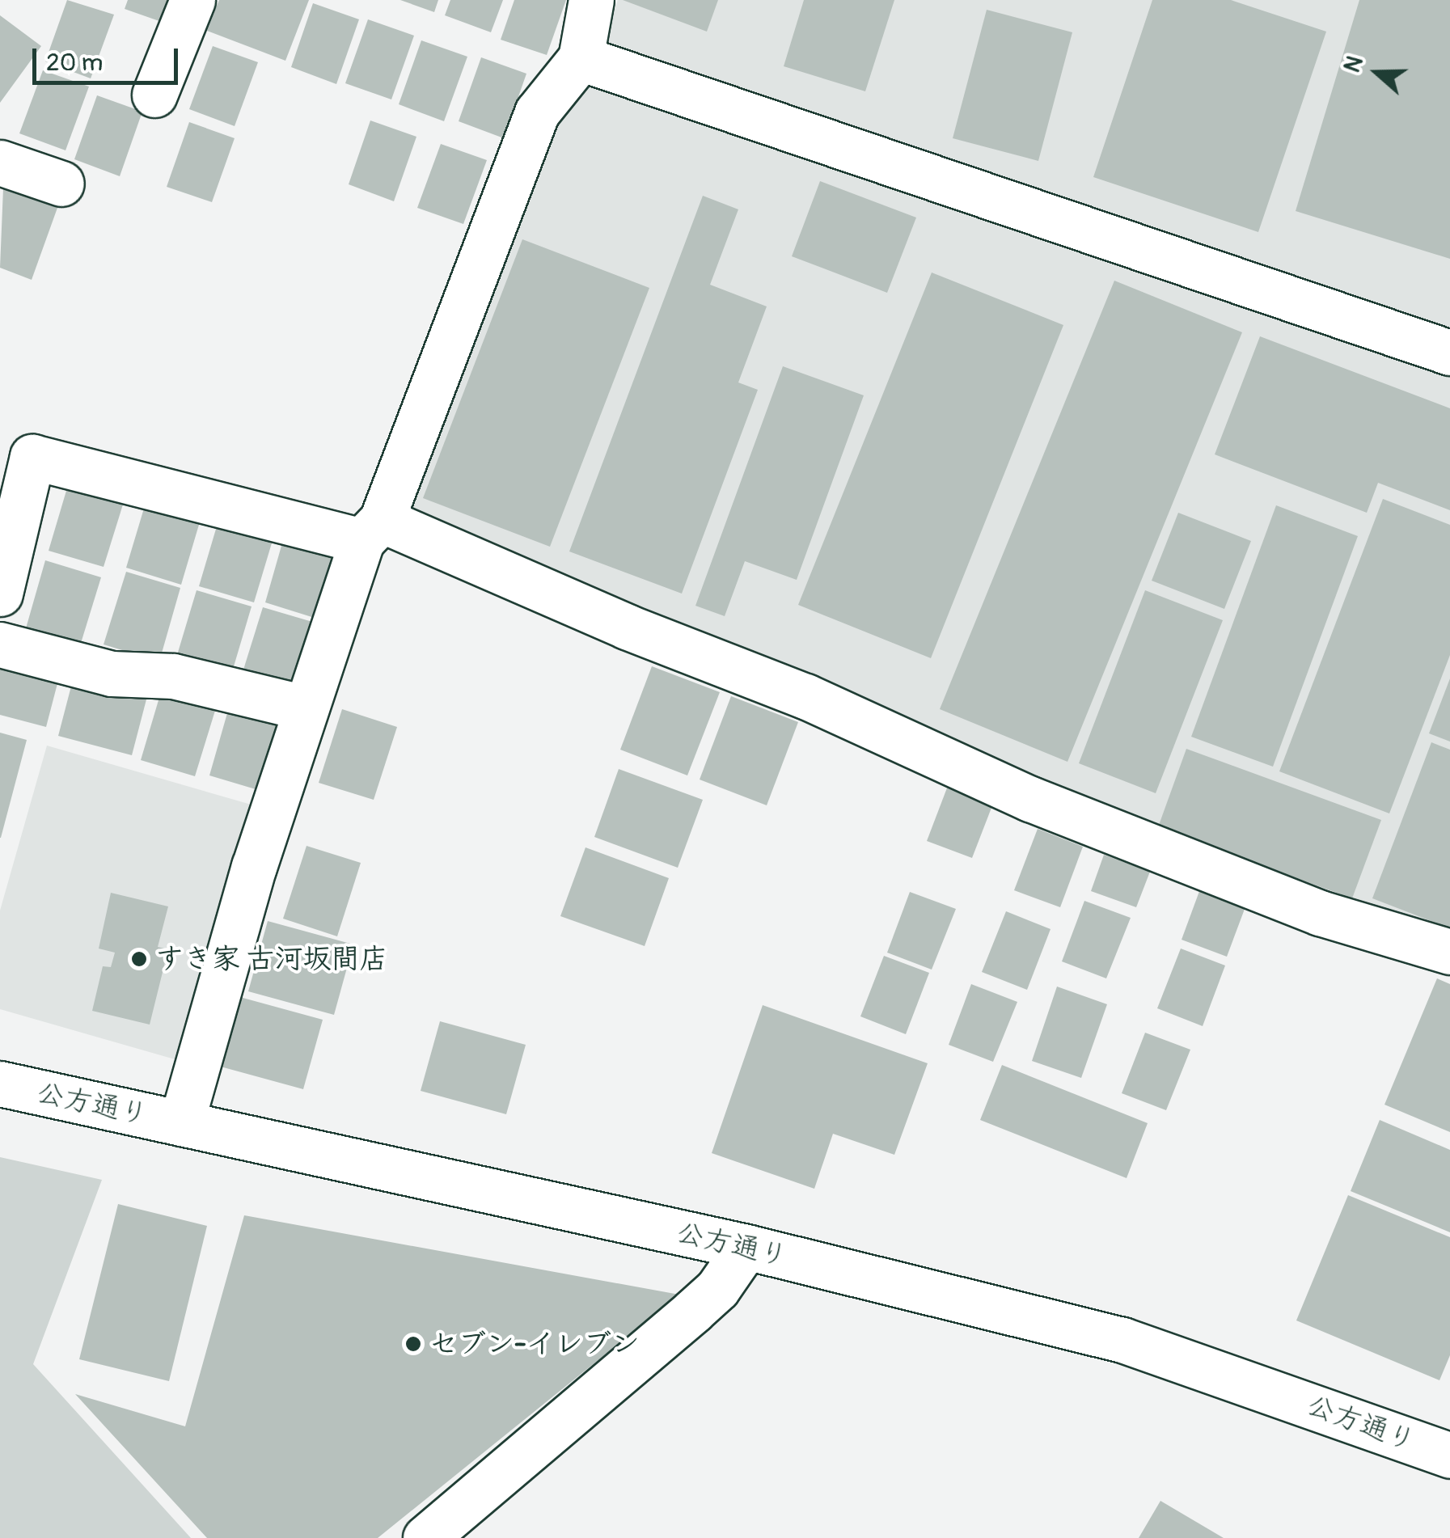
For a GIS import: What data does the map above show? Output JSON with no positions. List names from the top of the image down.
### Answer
{
  "streets": {
    "street": ["公方通り"]
  },
  "places": ["すき家 古河坂間店", "セブン-イレブン"],
  "scale_bar": "20 m",
  "north": "left"
}
